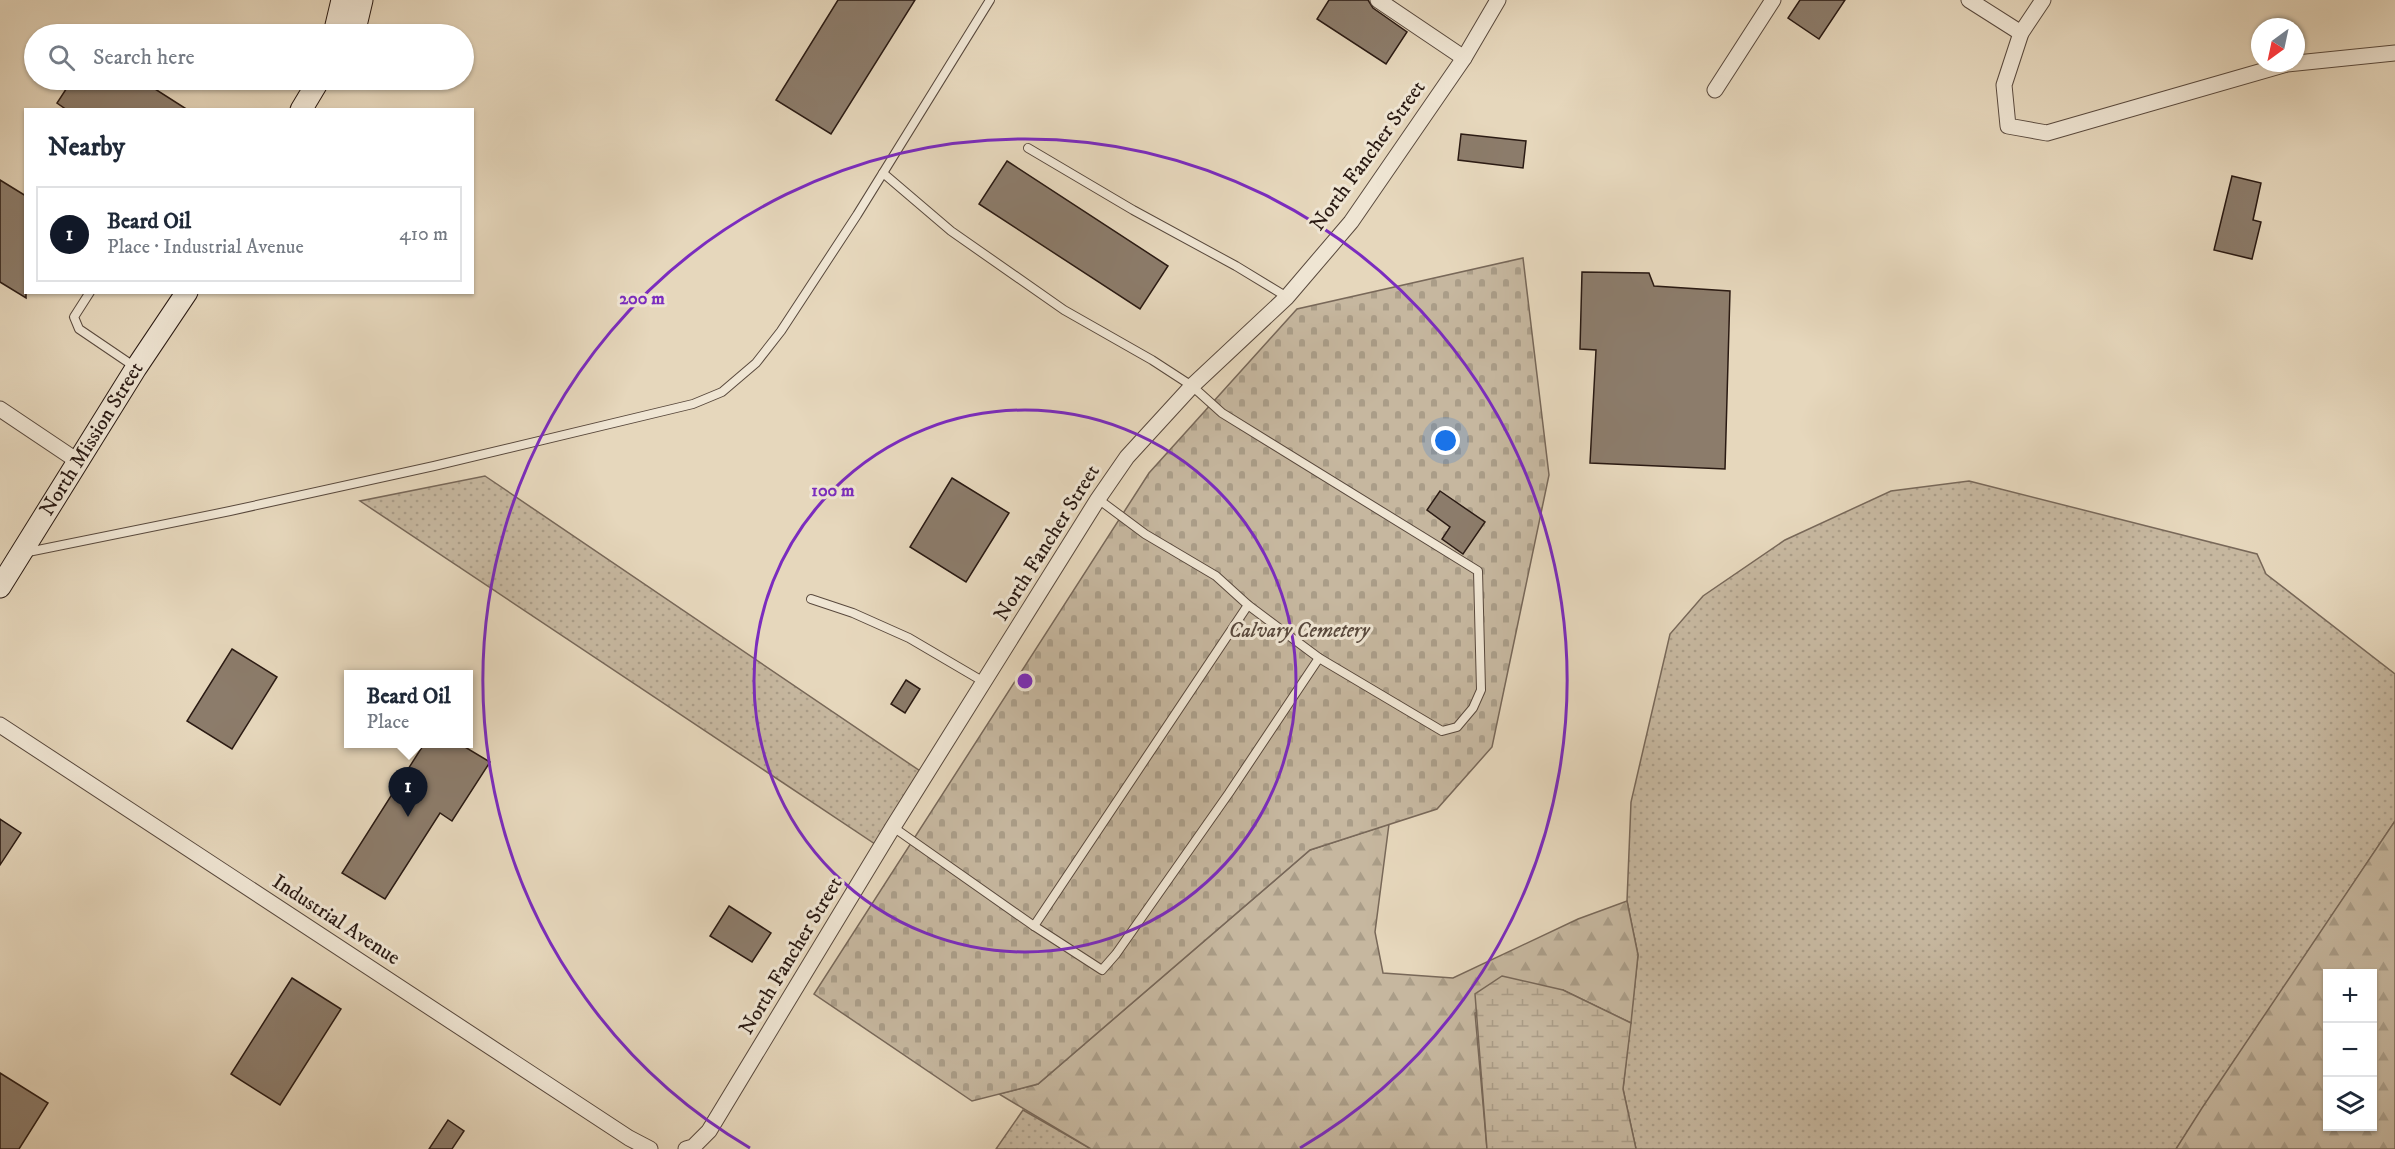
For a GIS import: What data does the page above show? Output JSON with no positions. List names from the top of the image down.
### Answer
{
  "streets": {
    "main road": ["North Mission Street"],
    "street": ["North Fancher Street", "Industrial Avenue"]
  },
  "parks": ["Calvary Cemetery"],
  "north": "bottom left",
  "page": {
    "search": "Search here",
    "heading": "Nearby",
    "list": [
      {
        "mark": "1",
        "name": "Beard Oil",
        "note": "Place · Industrial Avenue",
        "value": "410 m"
      }
    ],
    "popup": ["Beard Oil", "Place"],
    "pins": "1",
    "map_buttons": ["+", "−"]
  },
  "rings": ["200 m", "100 m"]
}
